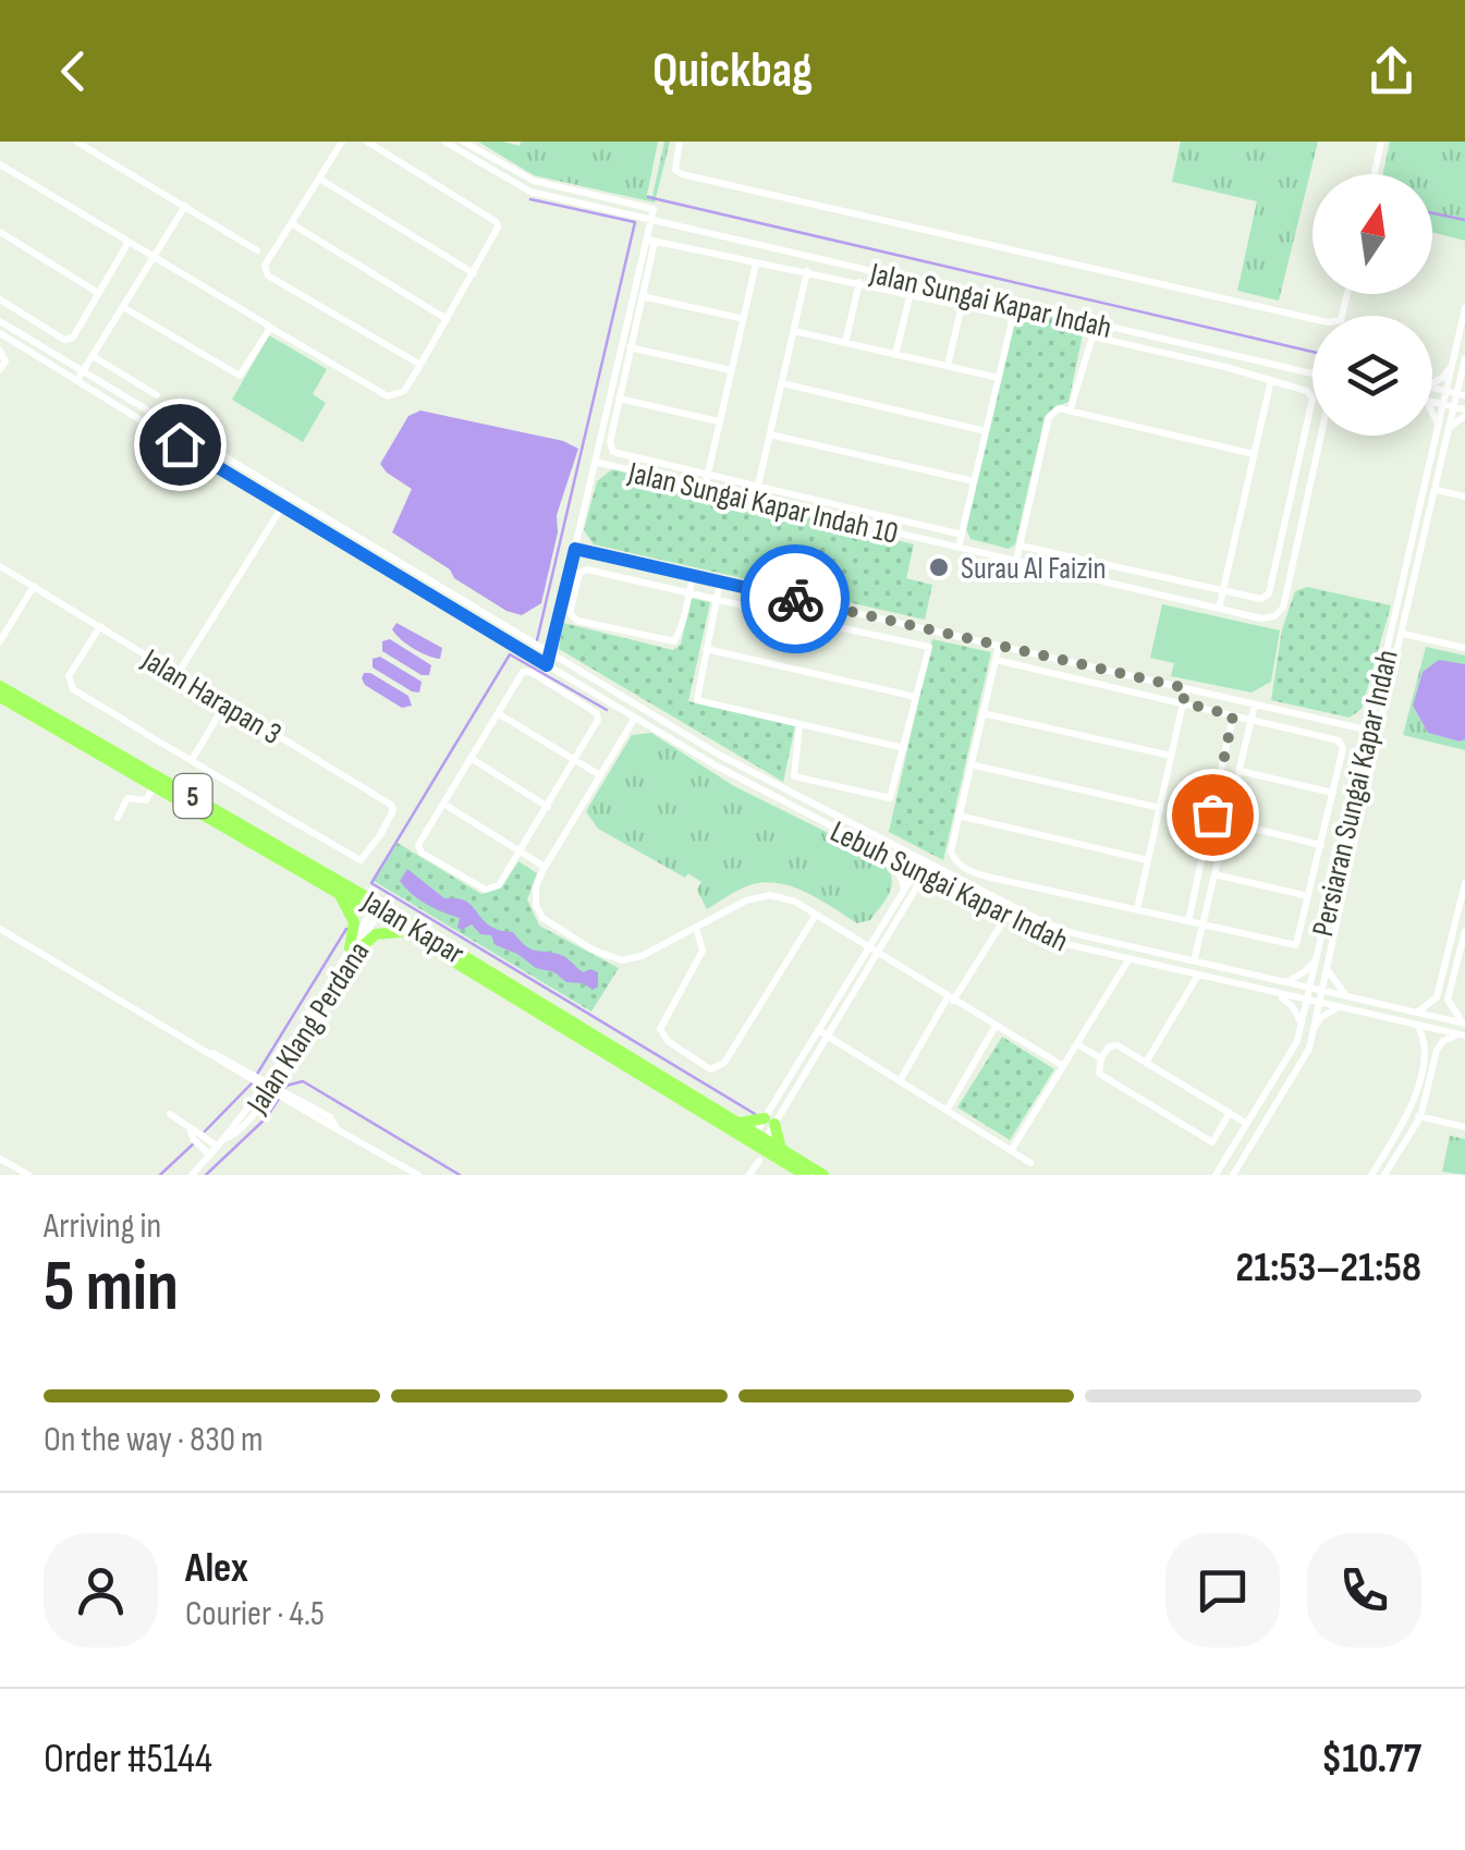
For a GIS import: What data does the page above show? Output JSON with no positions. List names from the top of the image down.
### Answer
{
  "streets": {
    "highway": ["5", "Jalan Kapar"],
    "street": [
      "Jalan Sungai Kapar Indah",
      "Jalan Sungai Kapar Indah 10",
      "Jalan Harapan 3",
      "Persiaran Sungai Kapar Indah",
      "Lebuh Sungai Kapar Indah",
      "Jalan Klang Perdana"
    ]
  },
  "crossings": [
    ["Persiaran Sungai Kapar Indah", "Lebuh Sungai Kapar Indah"],
    ["Jalan Kapar", "Jalan Klang Perdana"]
  ],
  "places": ["Surau Al Faizin"],
  "north": "top",
  "page": {
    "header": "Quickbag",
    "heading": ["5 min", "Arriving in", "21:53–21:58"],
    "panel": [
      "Alex",
      "Courier · 4.5",
      "Order #5144",
      "$10.77"
    ],
    "bar": "On the way · 830 m"
  }
}
